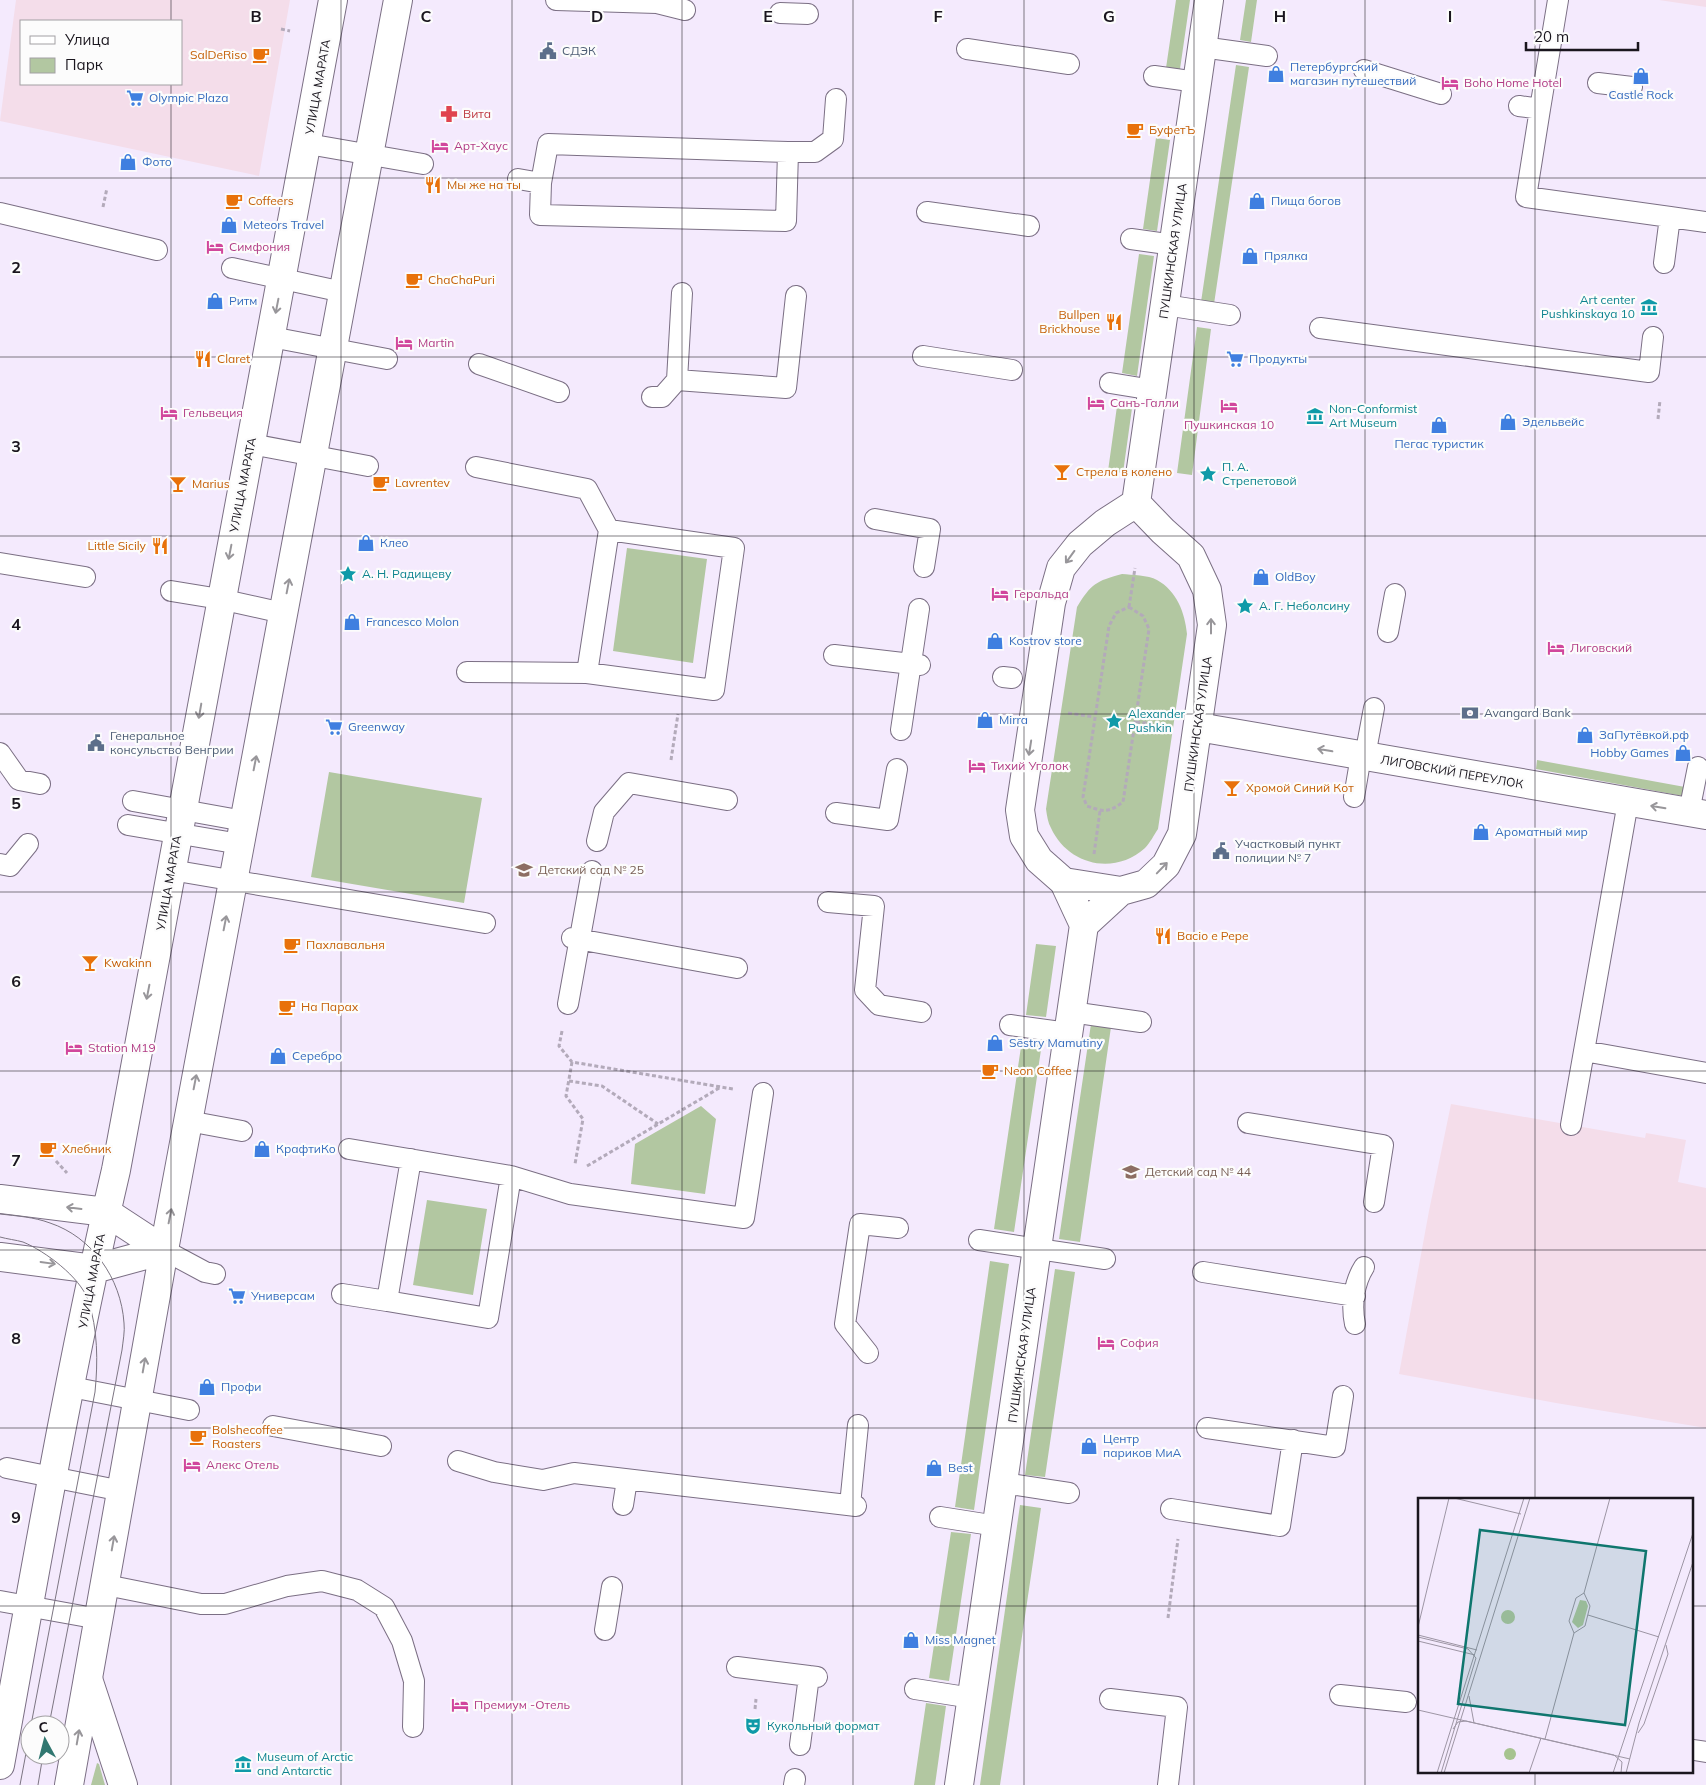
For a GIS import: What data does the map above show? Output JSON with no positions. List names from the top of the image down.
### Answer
{
  "streets": {
    "street": ["УЛИЦА МАРАТА", "ПУШКИНСКАЯ УЛИЦА", "ЛИГОВСКИЙ ПЕРЕУЛОК"]
  },
  "crossings": [
    ["ПУШКИНСКАЯ УЛИЦА", "ЛИГОВСКИЙ ПЕРЕУЛОК"]
  ],
  "one_way": ["ЛИГОВСКИЙ ПЕРЕУЛОК"],
  "places": {
    "public building": ["СДЭК", "Генеральное консульство Венгрии", "Участковый пункт полиции № 7"],
    "cafe": [
      "SalDeRiso",
      "БуфетЪ",
      "Coffeers",
      "ChaChaPuri",
      "Lavrentev",
      "Пахлавальня",
      "На Парах",
      "Neon Coffee",
      "Хлебник",
      "Bolshecoffee Roasters"
    ],
    "shop": [
      "Петербургский магазин путешествий",
      "Castle Rock",
      "Фото",
      "Пища богов",
      "Meteors Travel",
      "Прялка",
      "Ритм",
      "Эдельвейс",
      "Пегас туристик",
      "Клео",
      "OldBoy",
      "Francesco Molon",
      "Kostrov store",
      "Mirra",
      "ЗаПутёвкой.рф",
      "Hobby Games",
      "Ароматный мир",
      "Sёstry Mamutiny",
      "Серебро",
      "КрафтиКо",
      "Профи",
      "Центр париков МиА",
      "Best",
      "Miss Magnet"
    ],
    "hotel": [
      "Boho Home Hotel",
      "Арт-Хаус",
      "Симфония",
      "Martin",
      "Санъ-Галли",
      "Пушкинская 10",
      "Гельвеция",
      "Геральда",
      "Лиговский",
      "Тихий Уголок",
      "Station M19",
      "София",
      "Алекс Отель",
      "Премиум -Отель"
    ],
    "supermarket": [
      "Olympic Plaza",
      "Продукты",
      "Greenway",
      "Универсам"
    ],
    "pharmacy": ["Вита"],
    "restaurant": [
      "Мы же на ты",
      "Bullpen Brickhouse",
      "Claret",
      "Little Sicily",
      "Bacio e Pepe"
    ],
    "museum": ["Art center Pushkinskaya 10", "Non-Conformist Art Museum", "Museum of Arctic and Antarctic"],
    "bar": [
      "Стрела в колено",
      "Marius",
      "Хромой Синий Кот",
      "Kwakinn"
    ],
    "place": [
      "П. А. Стрепетовой",
      "А. Н. Радищеву",
      "А. Г. Неболсину",
      "Alexander Pushkin"
    ],
    "bank": ["Avangard Bank"],
    "school or university": ["Детский сад № 25", "Детский сад № 44"],
    "theatre": ["Кукольный формат"]
  },
  "legend": ["Улица", "Парк"],
  "scale_bar": "20 m",
  "north": "top",
  "grid": {
    "columns": [
      "B",
      "C",
      "D",
      "E",
      "F",
      "G",
      "H",
      "I"
    ],
    "rows": [
      "2",
      "3",
      "4",
      "5",
      "6",
      "7",
      "8",
      "9"
    ]
  }
}
